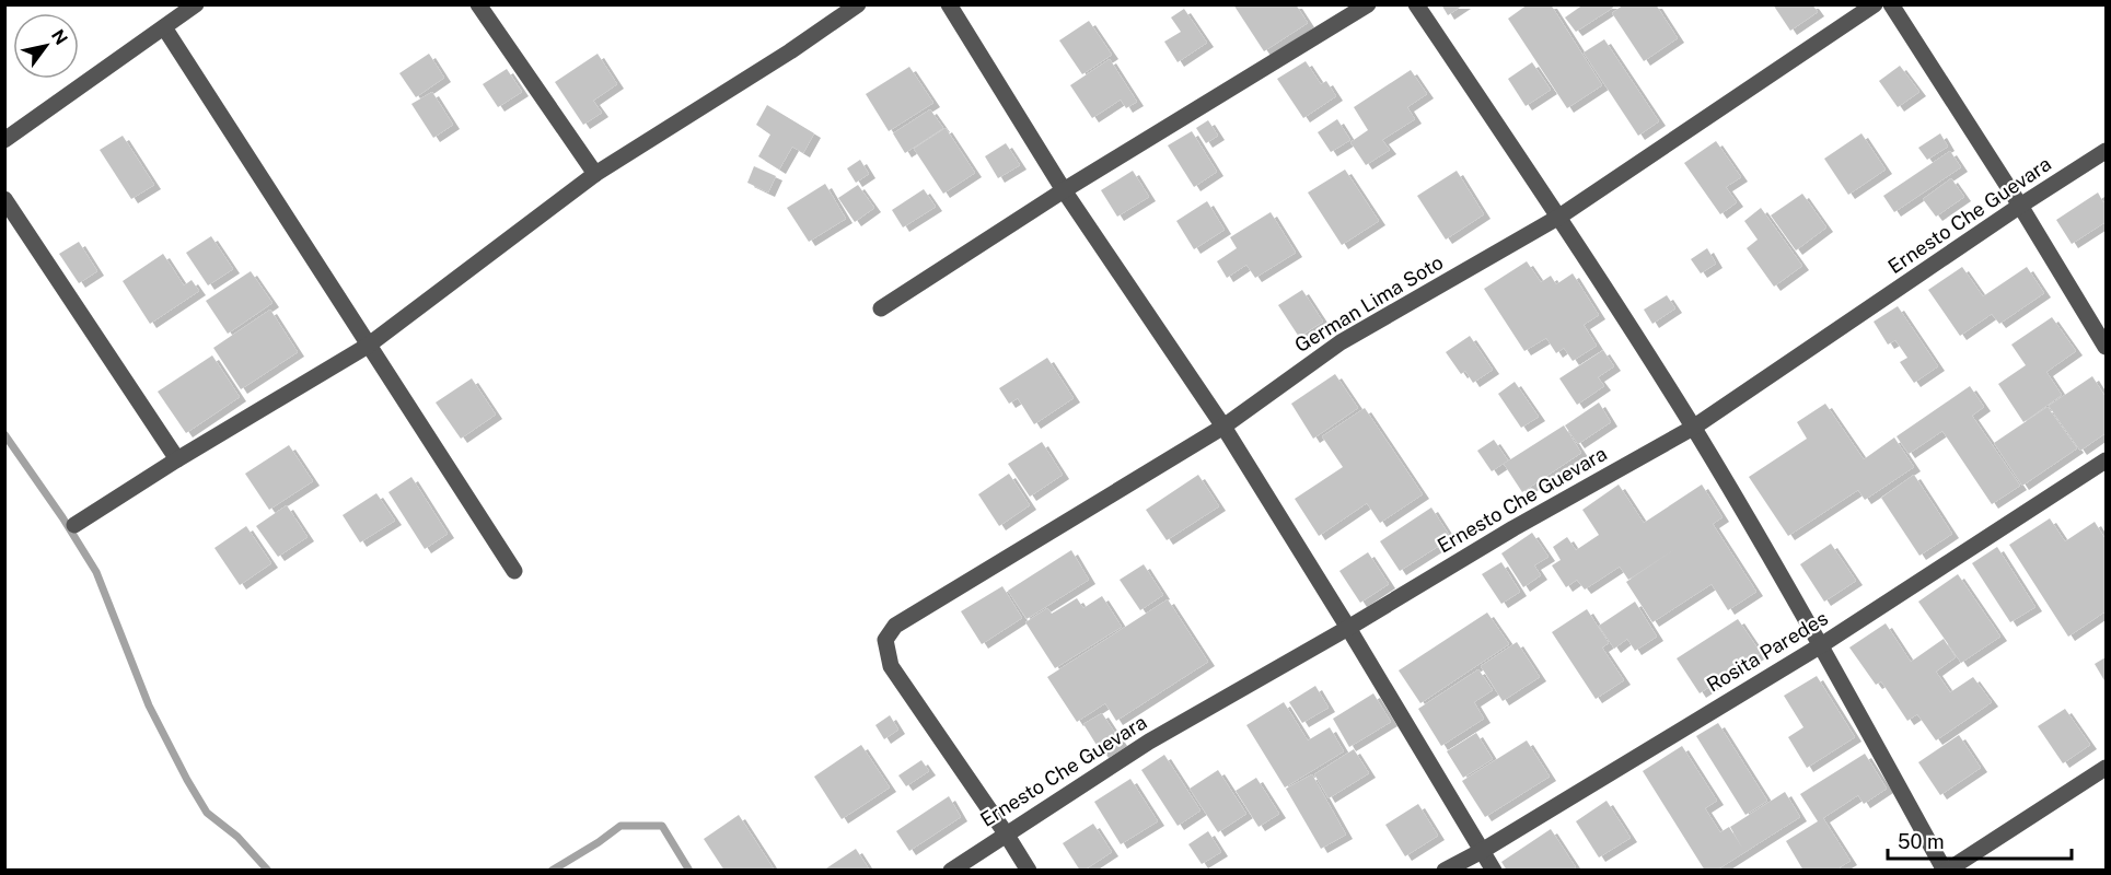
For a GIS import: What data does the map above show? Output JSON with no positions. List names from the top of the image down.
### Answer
{
  "streets": {
    "street": ["Ernesto Che Guevara", "German Lima Soto", "Rosita Paredes"]
  },
  "crossings": [
    ["Ernesto Che Guevara", "German Lima Soto"]
  ],
  "scale_bar": "50 m",
  "north": "top right"
}
